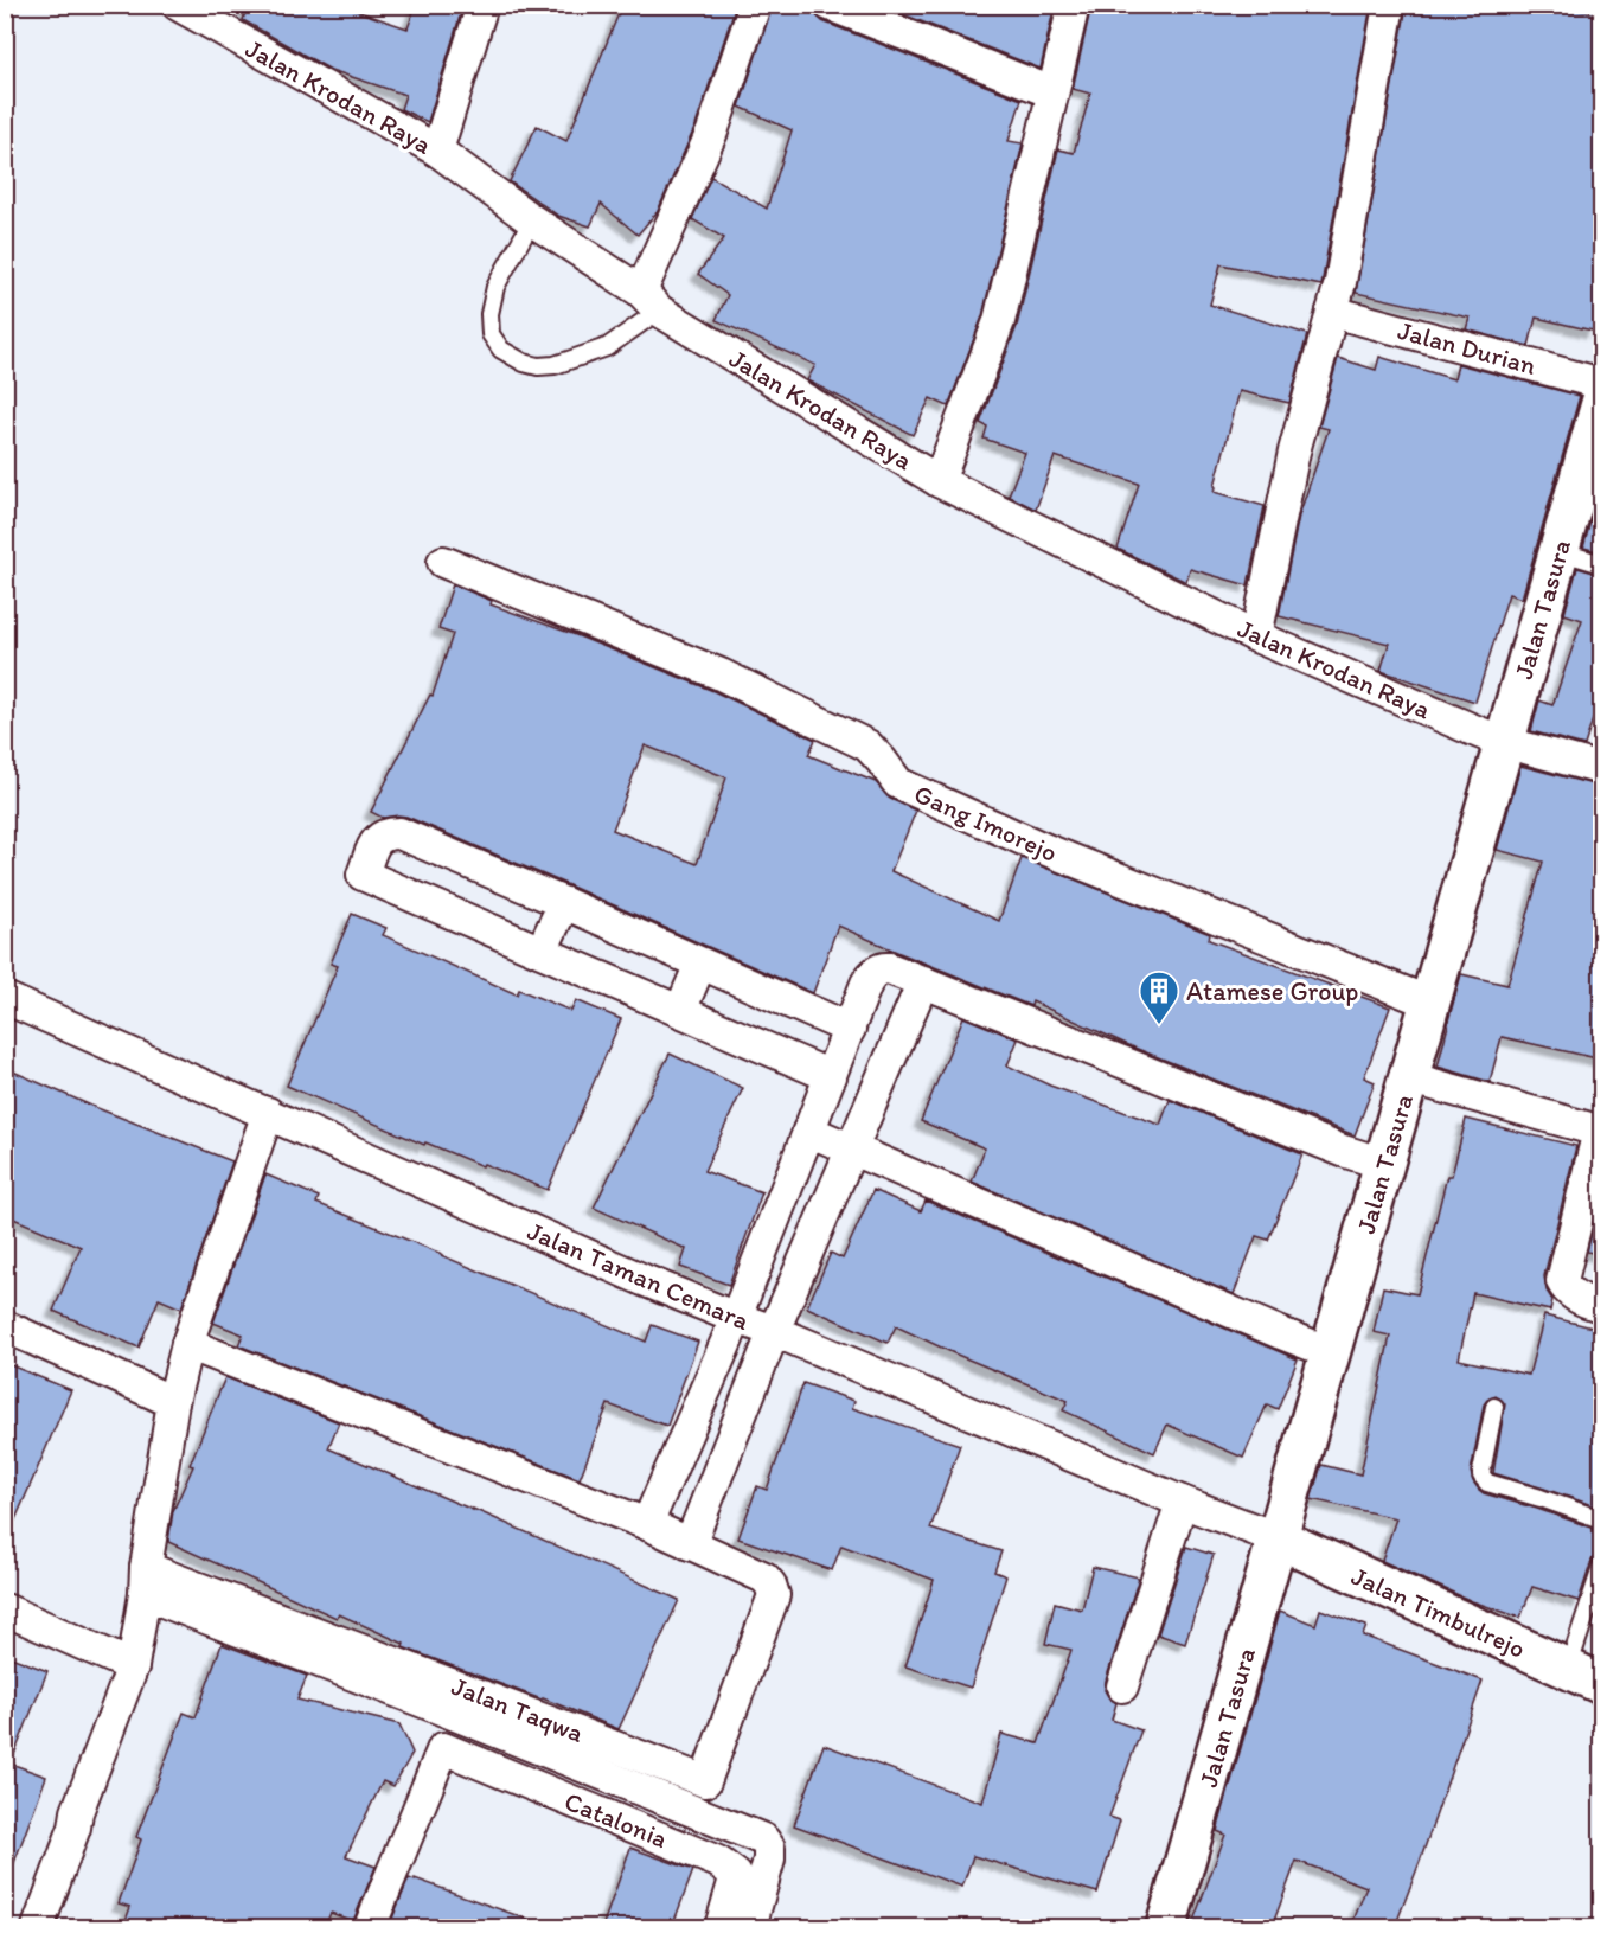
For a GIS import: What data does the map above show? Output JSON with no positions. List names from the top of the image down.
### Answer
{
  "streets": {
    "street": [
      "Jalan Krodan Raya",
      "Jalan Durian",
      "Jalan Tasura",
      "Gang Imorejo",
      "Jalan Taman Cemara",
      "Jalan Timbulrejo",
      "Jalan Taqwa",
      "Catalonia"
    ]
  },
  "crossings": [
    ["Jalan Krodan Raya", "Jalan Tasura"],
    ["Jalan Tasura", "Gang Imorejo"],
    ["Jalan Tasura", "Jalan Taman Cemara"],
    ["Jalan Tasura", "Jalan Timbulrejo"],
    ["Jalan Taman Cemara", "Jalan Timbulrejo"]
  ],
  "places": {
    "building": ["Atamese Group"]
  }
}
